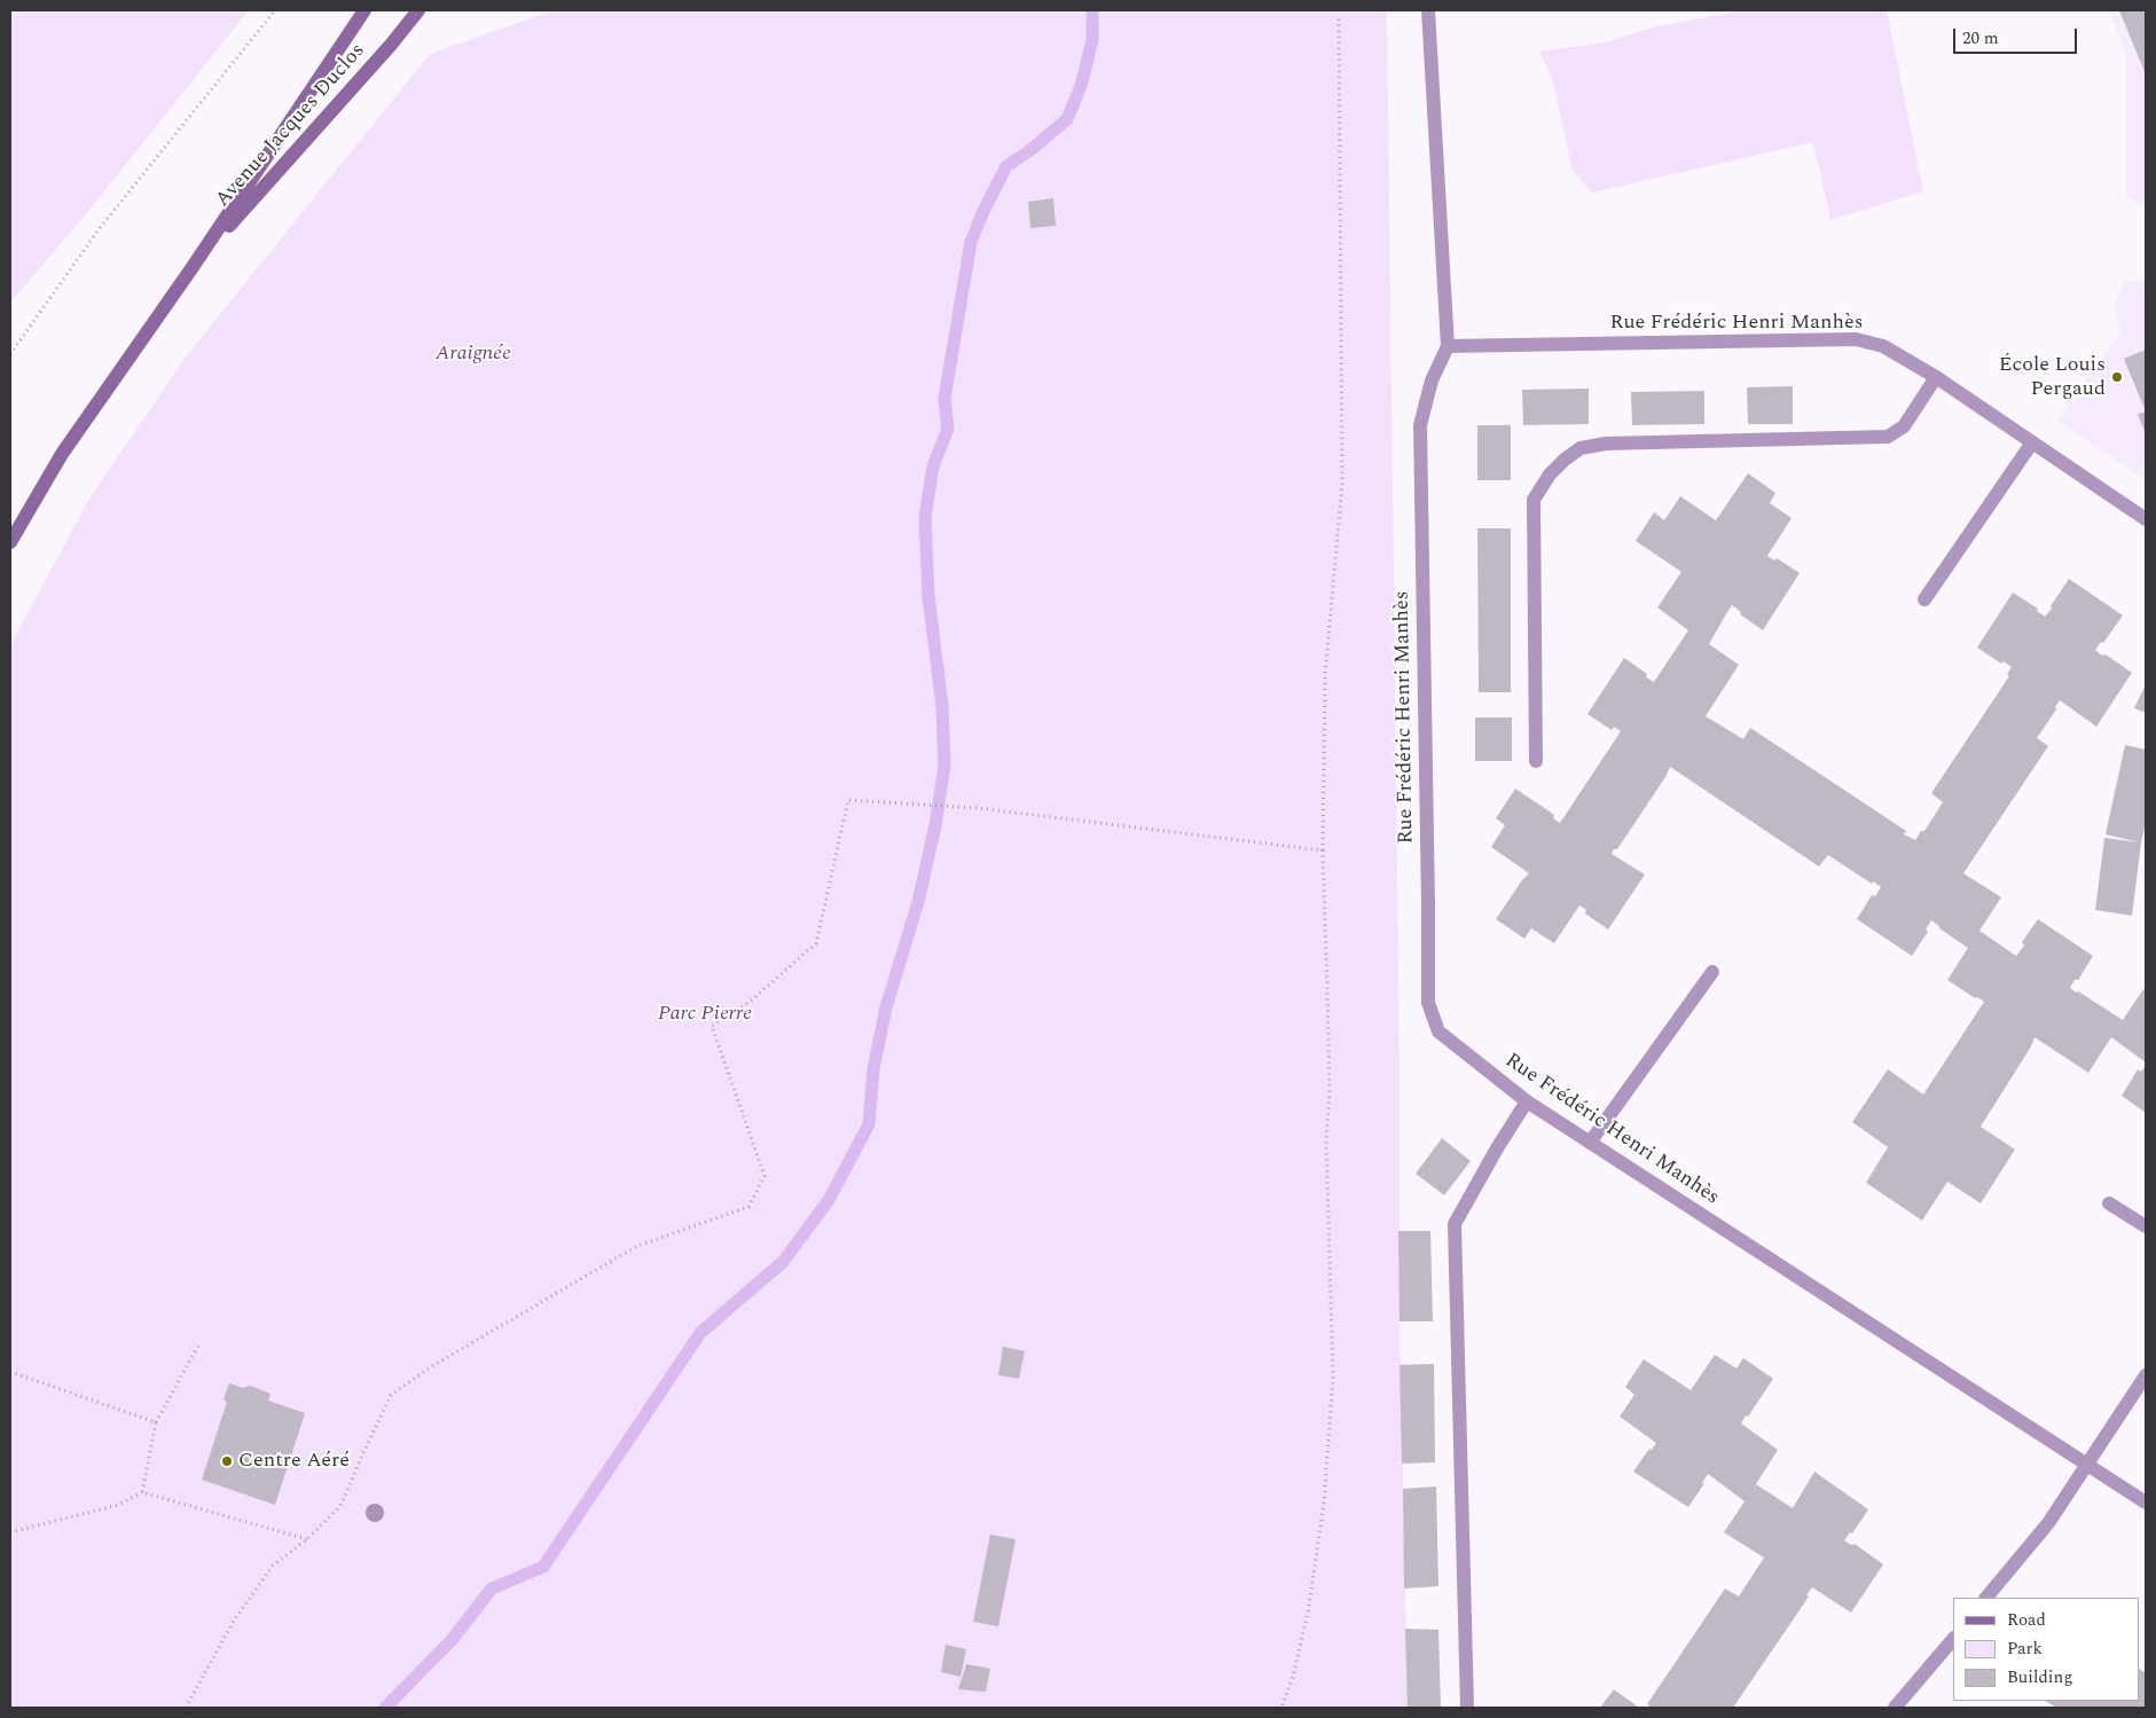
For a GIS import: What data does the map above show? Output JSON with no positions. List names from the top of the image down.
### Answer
{
  "streets": {
    "main road": ["Avenue Jacques Duclos"],
    "street": ["Rue Frédéric Henri Manhès"]
  },
  "parks": ["Araignée", "Parc Pierre"],
  "places": ["École Louis Pergaud", "Centre Aéré"],
  "legend": ["Road", "Park", "Building"],
  "scale_bar": "20 m"
}
